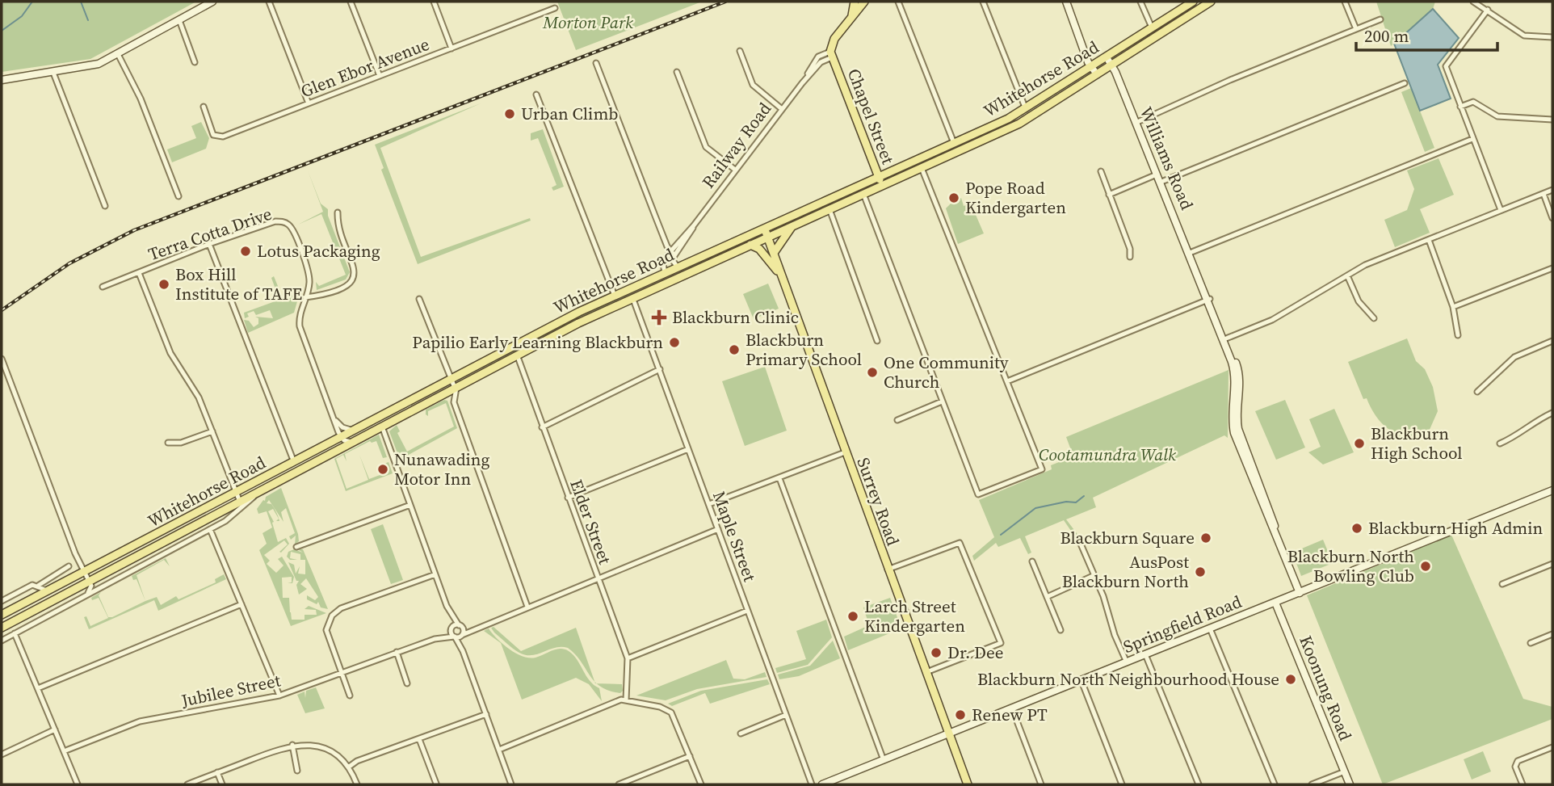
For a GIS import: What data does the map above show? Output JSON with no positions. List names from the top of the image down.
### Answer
{
  "streets": {
    "main road": [
      "Whitehorse Road",
      "Chapel Street",
      "Railway Road",
      "Williams Road",
      "Surrey Road",
      "Springfield Road",
      "Koonung Road"
    ],
    "street": [
      "Glen Ebor Avenue",
      "Terra Cotta Drive",
      "Elder Street",
      "Maple Street",
      "Jubilee Street"
    ]
  },
  "crossings": [
    ["Whitehorse Road", "Chapel Street"],
    ["Whitehorse Road", "Railway Road"],
    ["Whitehorse Road", "Williams Road"],
    ["Whitehorse Road", "Terra Cotta Drive"],
    ["Whitehorse Road", "Surrey Road"],
    ["Whitehorse Road", "Elder Street"],
    ["Whitehorse Road", "Maple Street"],
    ["Chapel Street", "Railway Road"],
    ["Williams Road", "Springfield Road"],
    ["Surrey Road", "Springfield Road"],
    ["Springfield Road", "Koonung Road"]
  ],
  "parks": ["Morton Park", "Cootamundra Walk"],
  "places": {
    "other": [
      "Urban Climb",
      "Pope Road Kindergarten",
      "Lotus Packaging",
      "Box Hill Institute of TAFE",
      "Papilio Early Learning Blackburn",
      "Blackburn Primary School",
      "One Community Church",
      "Blackburn High School",
      "Nunawading Motor Inn",
      "Blackburn High Admin",
      "Blackburn Square",
      "Blackburn North Bowling Club",
      "AusPost Blackburn North",
      "Larch Street Kindergarten",
      "Dr. Dee",
      "Blackburn North Neighbourhood House",
      "Renew PT"
    ],
    "health": ["Blackburn Clinic"]
  },
  "scale_bar": "200 m"
}
